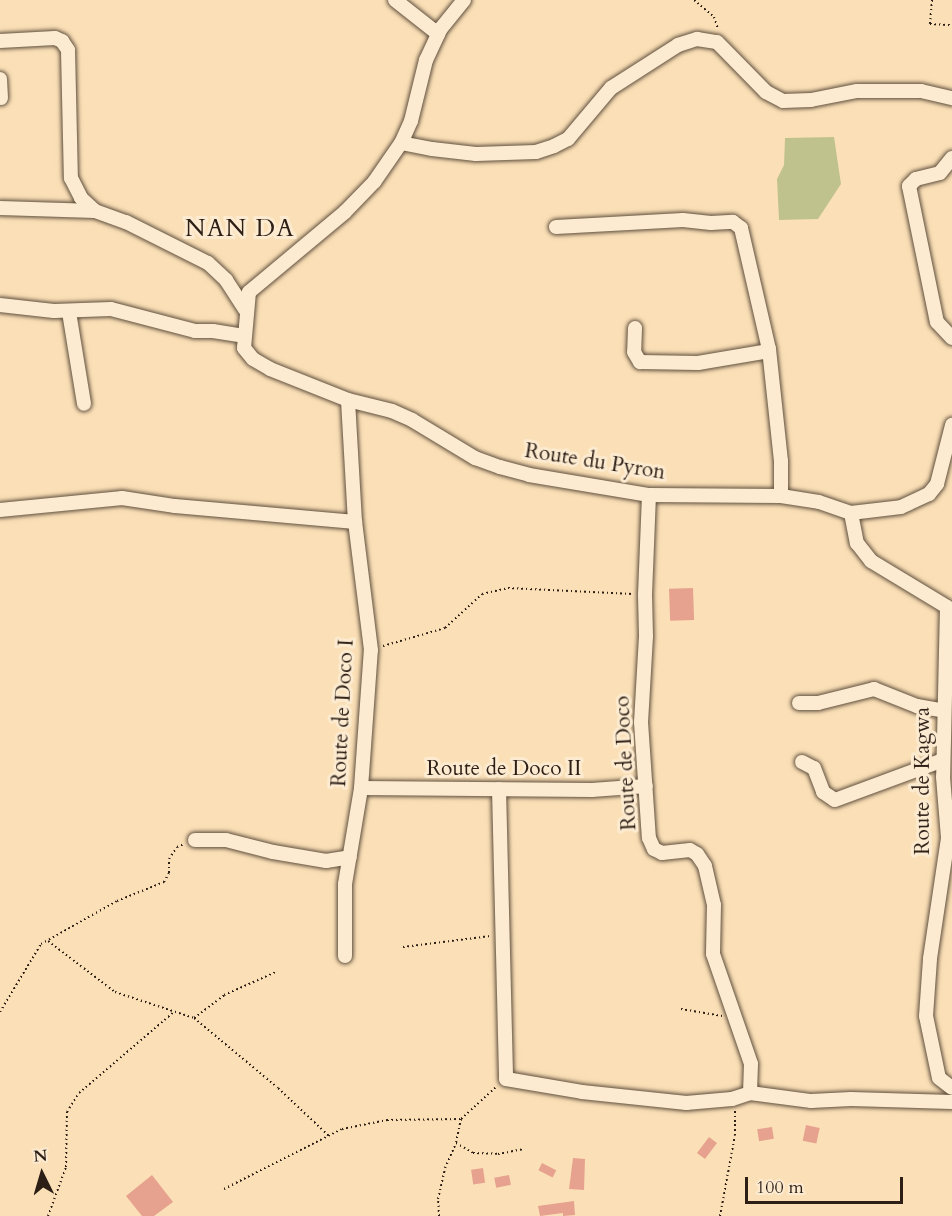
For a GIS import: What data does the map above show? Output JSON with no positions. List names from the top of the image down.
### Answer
{
  "streets": {
    "street": [
      "Route du Pyron",
      "Route de Doco I",
      "Route de Doco",
      "Route de Doco II",
      "Route de Kagwa"
    ]
  },
  "crossings": [
    ["Route du Pyron", "Route de Doco I"],
    ["Route du Pyron", "Route de Doco"],
    ["Route du Pyron", "Route de Kagwa"],
    ["Route de Doco I", "Route de Doco II"],
    ["Route de Doco", "Route de Doco II"]
  ],
  "districts": ["NAN DA"],
  "scale_bar": "100 m",
  "north": "top"
}
